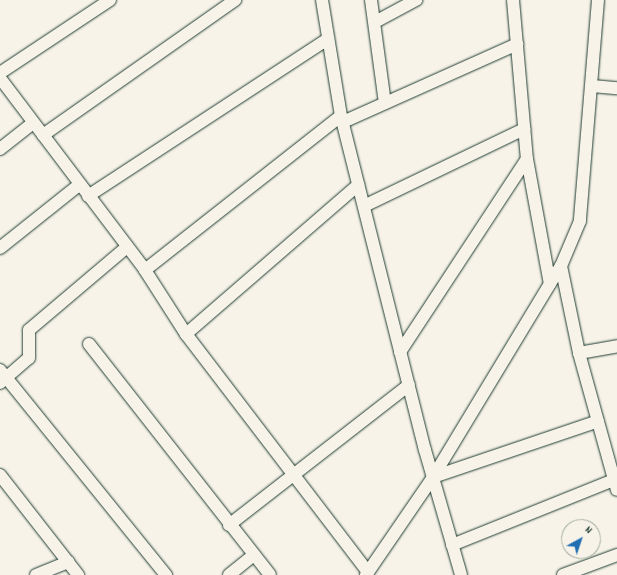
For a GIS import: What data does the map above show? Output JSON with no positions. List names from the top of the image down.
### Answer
{
  "north": "top right"
}
